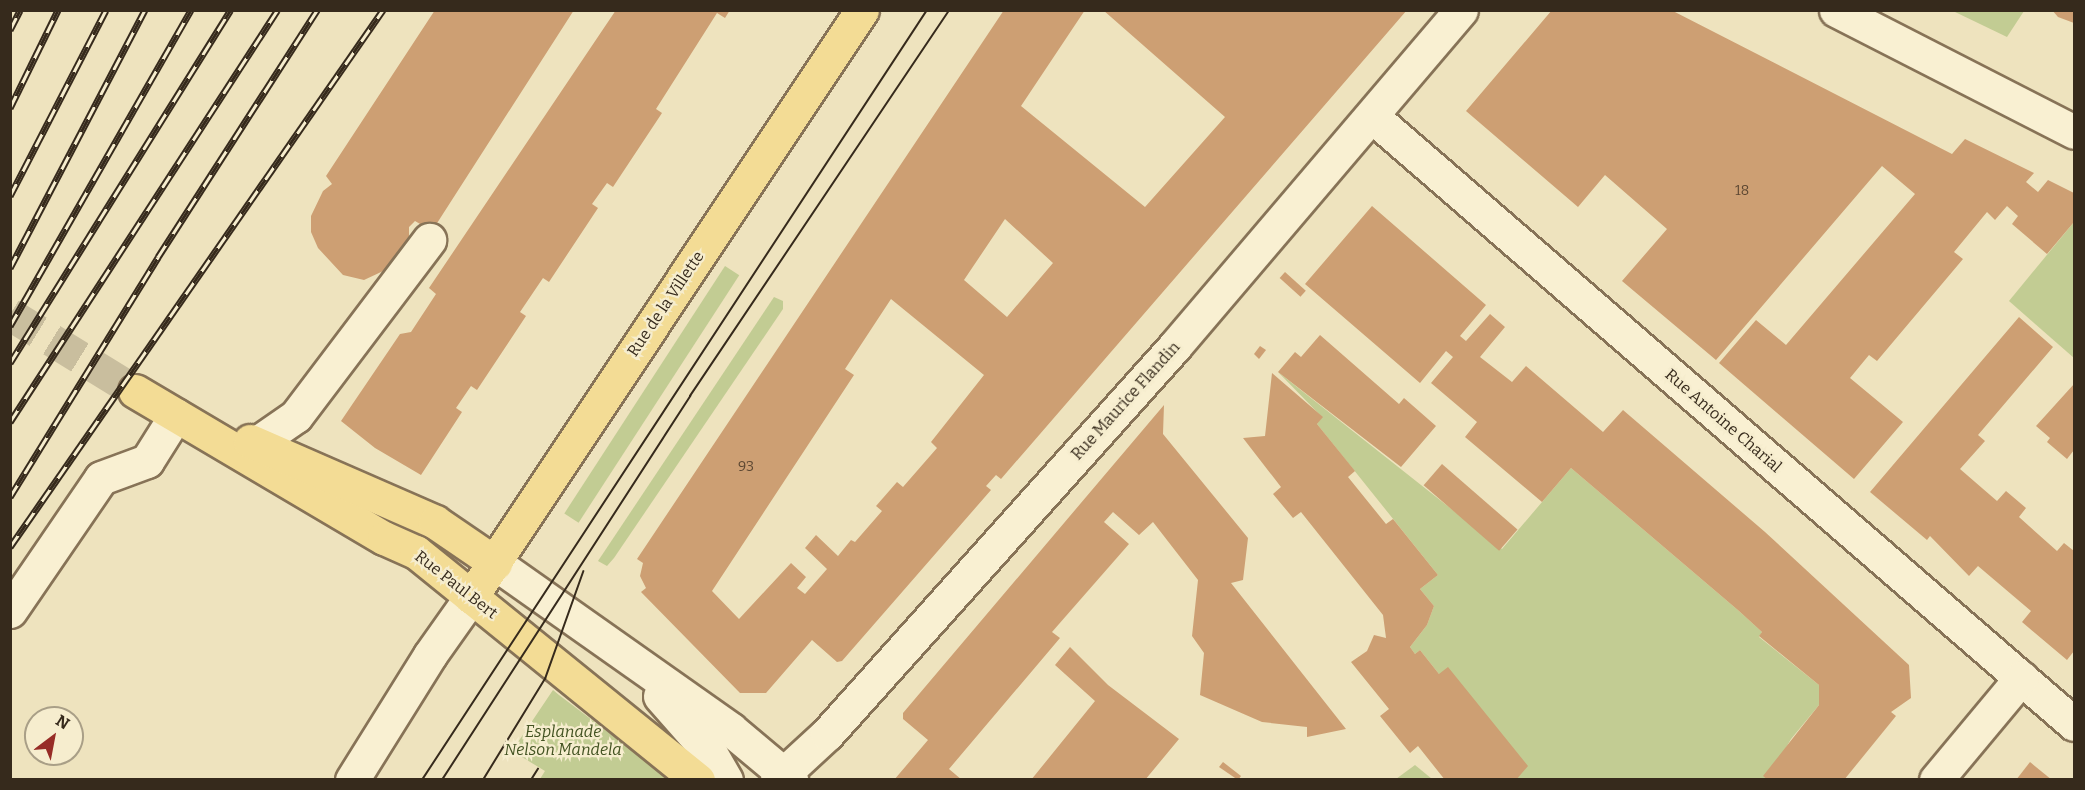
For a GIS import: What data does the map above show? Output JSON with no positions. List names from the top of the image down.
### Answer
{
  "streets": {
    "main road": ["Rue de la Villette", "Rue Paul Bert"],
    "street": ["Rue Maurice Flandin", "Rue Antoine Charial"]
  },
  "crossings": [
    ["Rue de la Villette", "Rue Paul Bert"],
    ["Rue Maurice Flandin", "Rue Antoine Charial"],
    ["Rue Maurice Flandin", "Rue Paul Bert"]
  ],
  "parks": ["Esplanade Nelson Mandela"],
  "house_numbers": ["18", "93"],
  "north": "top right"
}
